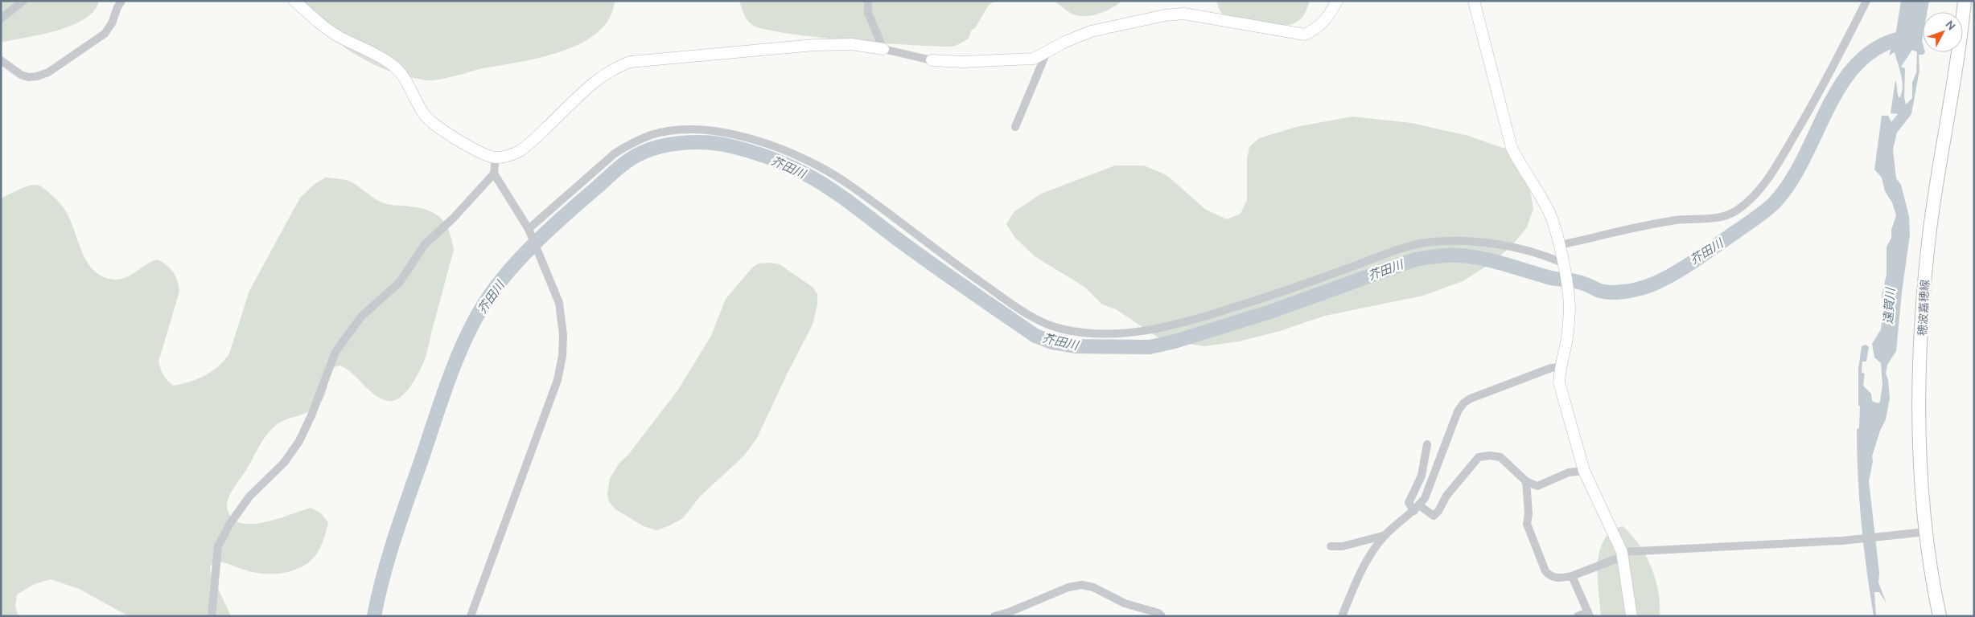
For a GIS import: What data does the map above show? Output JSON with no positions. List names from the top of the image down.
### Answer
{
  "streets": {
    "main road": ["穂波嘉穂線"]
  },
  "water": ["芥田川", "遠賀川"],
  "north": "top right"
}
